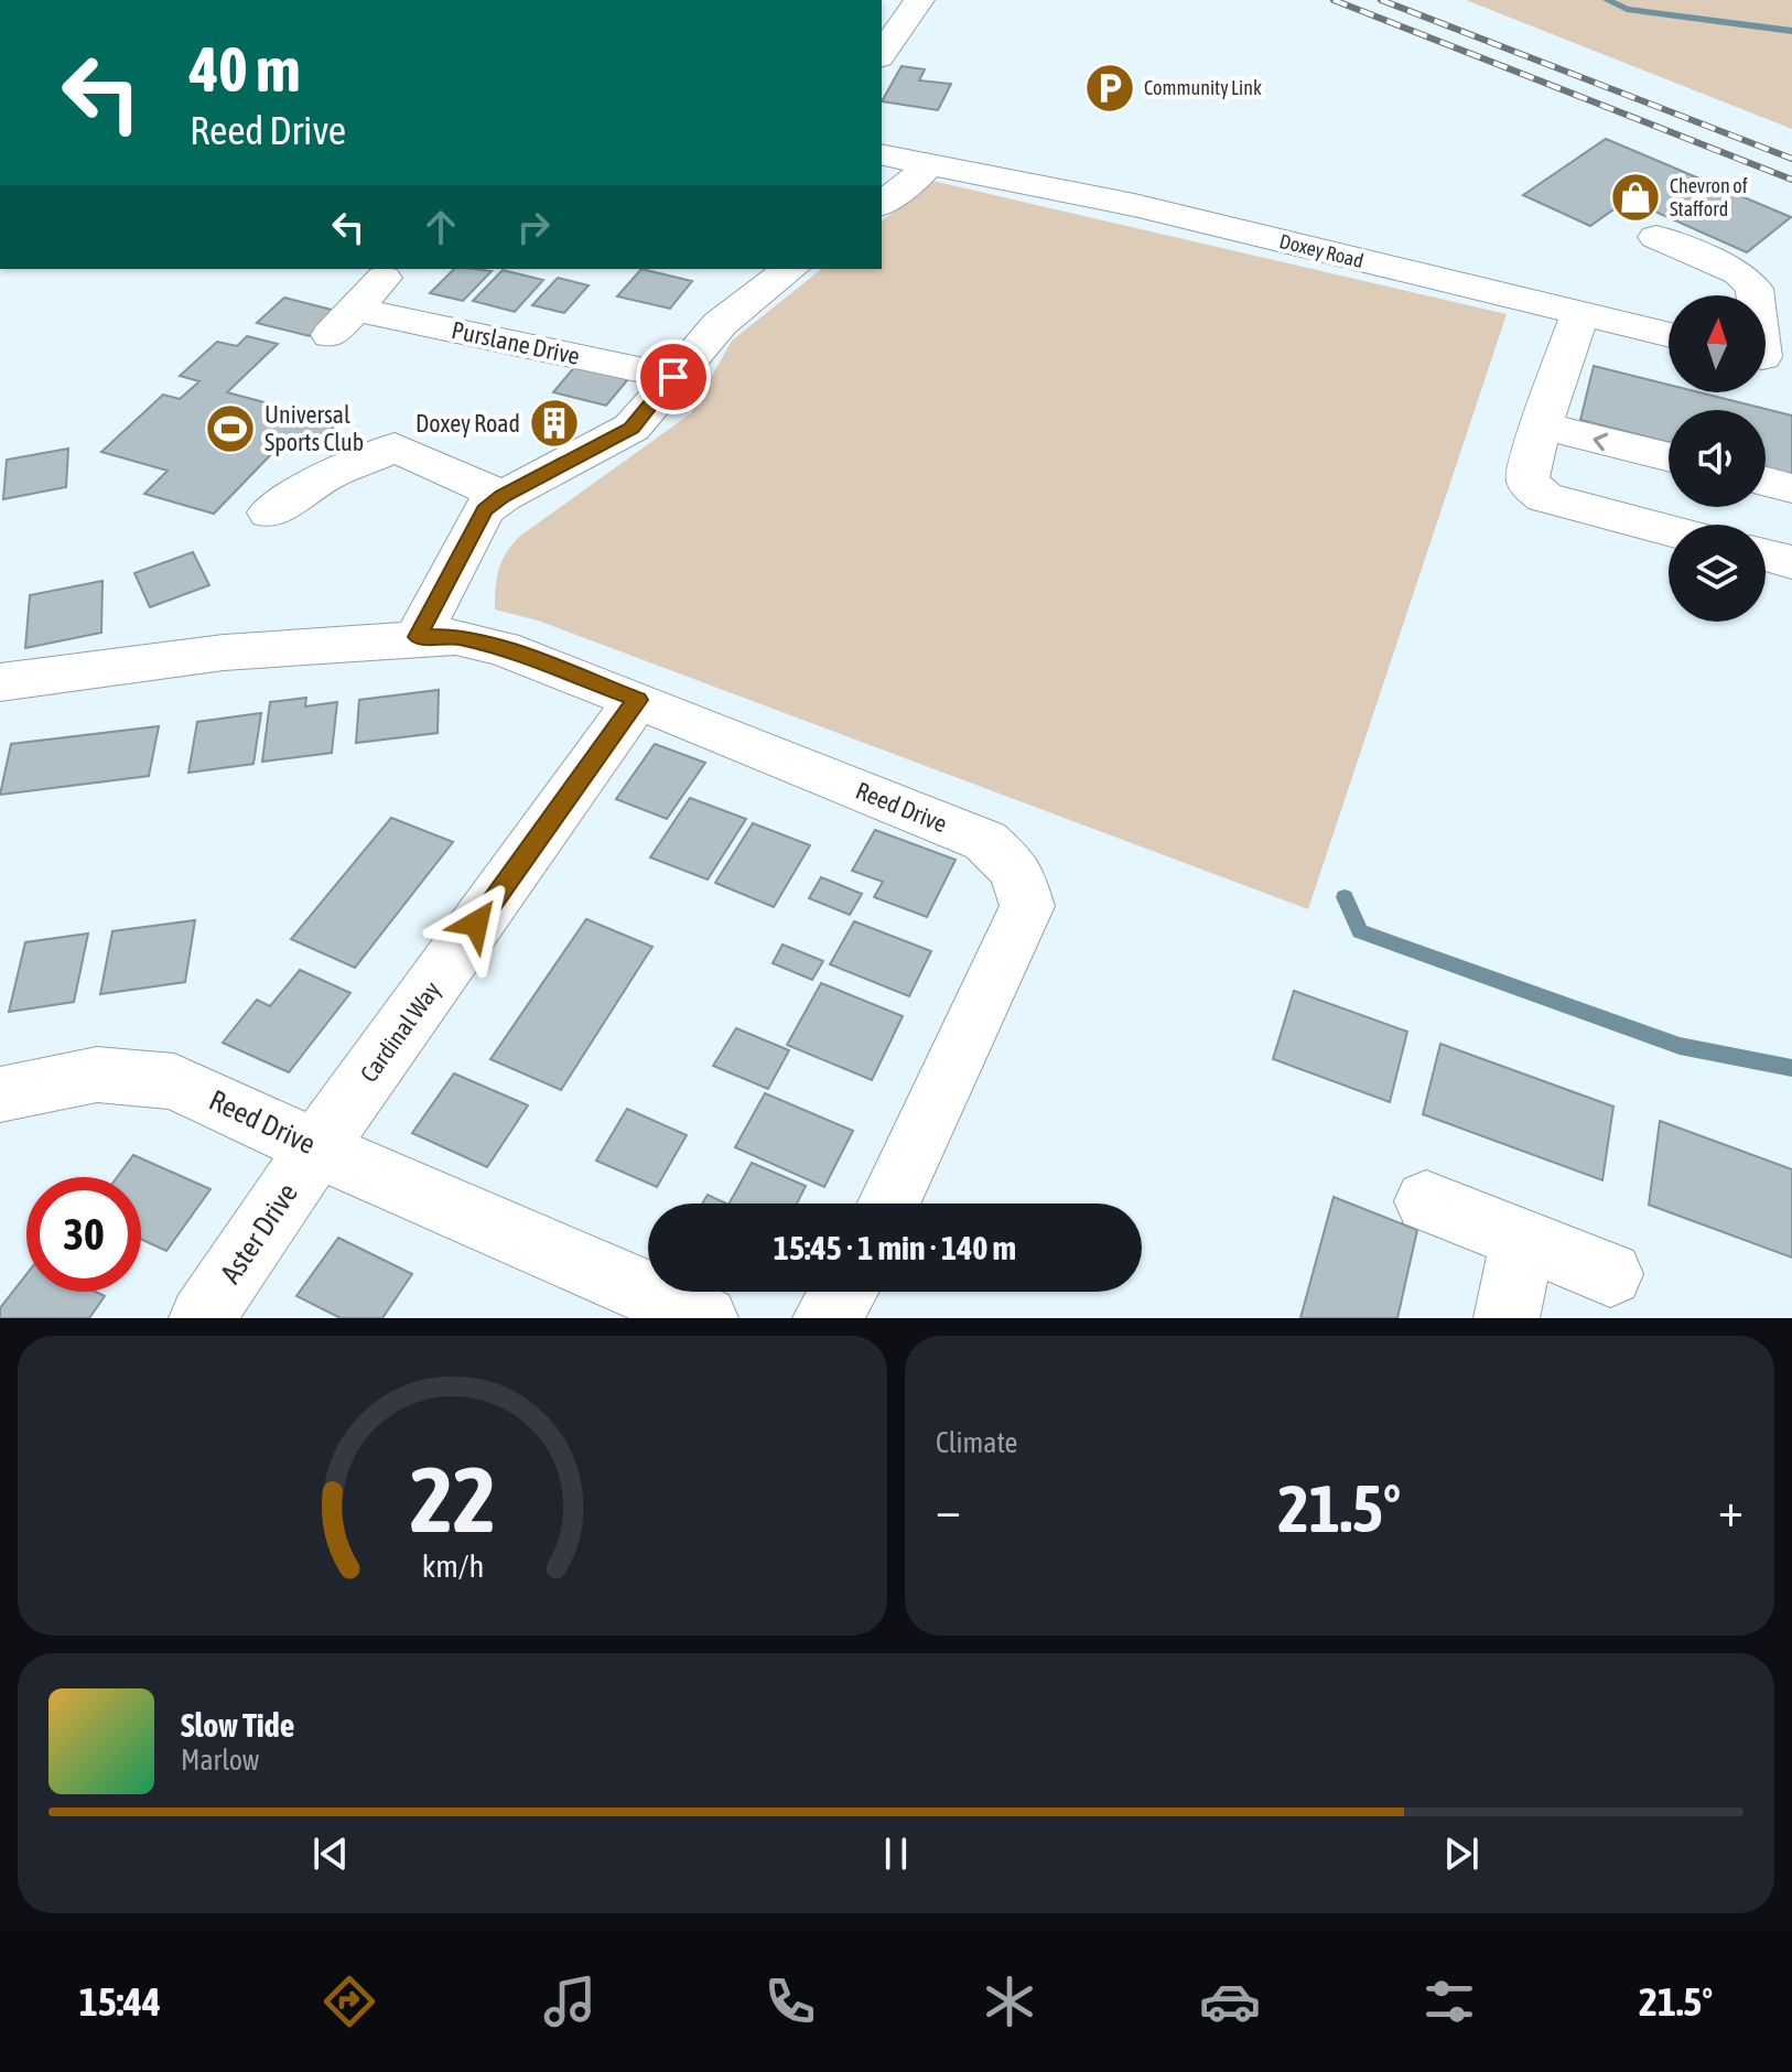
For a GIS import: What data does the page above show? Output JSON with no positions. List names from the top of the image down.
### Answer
{
  "streets": {
    "street": [
      "Doxey Road",
      "Purslane Drive",
      "Reed Drive",
      "Cardinal Way",
      "Aster Drive"
    ]
  },
  "crossings": [
    ["Reed Drive", "Cardinal Way"],
    ["Reed Drive", "Aster Drive"],
    ["Cardinal Way", "Aster Drive"]
  ],
  "places": {
    "parking": ["Community Link"],
    "shop": ["Chevron of Stafford"],
    "building": ["Doxey Road"],
    "sports": ["Universal Sports Club"]
  },
  "north": "top",
  "page": {
    "turn": ["40 m", "Reed Drive"],
    "limit": "30",
    "trip": "15:45 · 1 min · 140 m",
    "tile": "Climate",
    "heat": ["−", "21.5°", "+"],
    "song": ["Slow Tide", "Marlow"],
    "tabs": ["15:44", "21.5°"],
    "gauge": ["22", "km/h"]
  }
}
